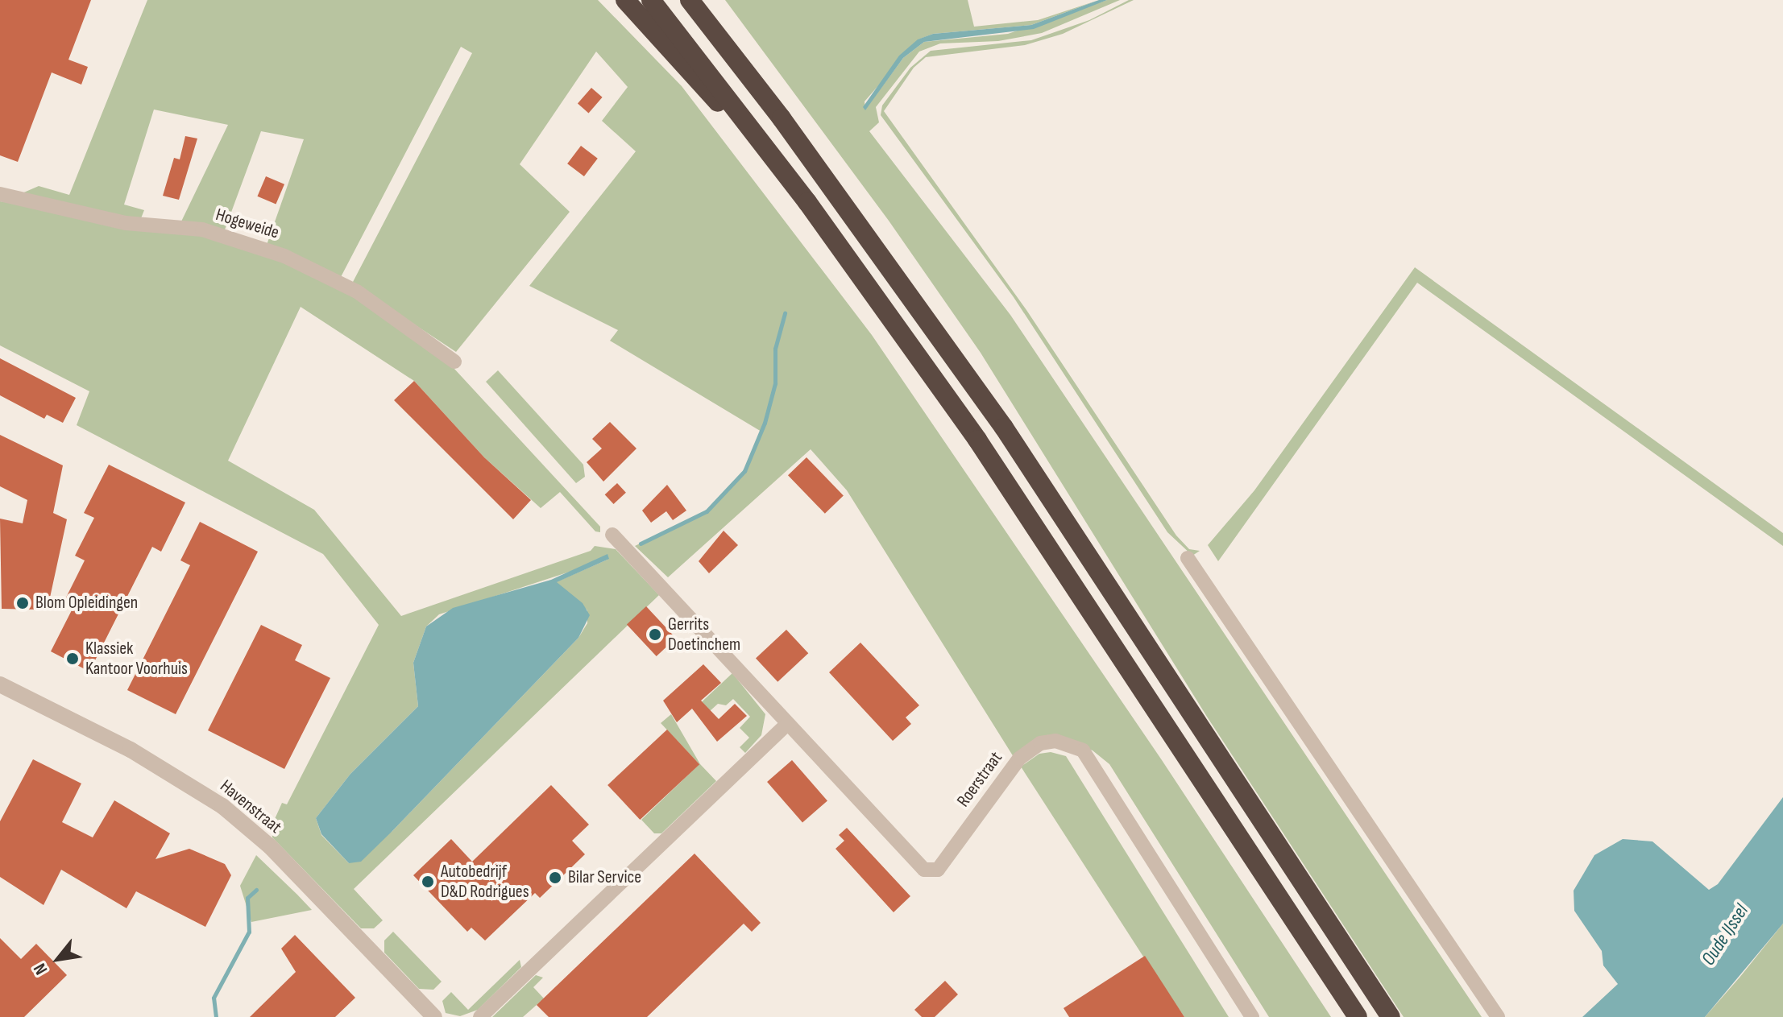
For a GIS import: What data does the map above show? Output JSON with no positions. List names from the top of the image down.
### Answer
{
  "streets": {
    "street": ["Hogeweide", "Roerstraat", "Havenstraat"]
  },
  "water": ["Oude IJssel"],
  "places": [
    "Blom Opleidingen",
    "Gerrits Doetinchem",
    "Klassiek Kantoor Voorhuis",
    "Bilar Service",
    "Autobedrijf D&D Rodrigues"
  ],
  "north": "bottom left"
}
